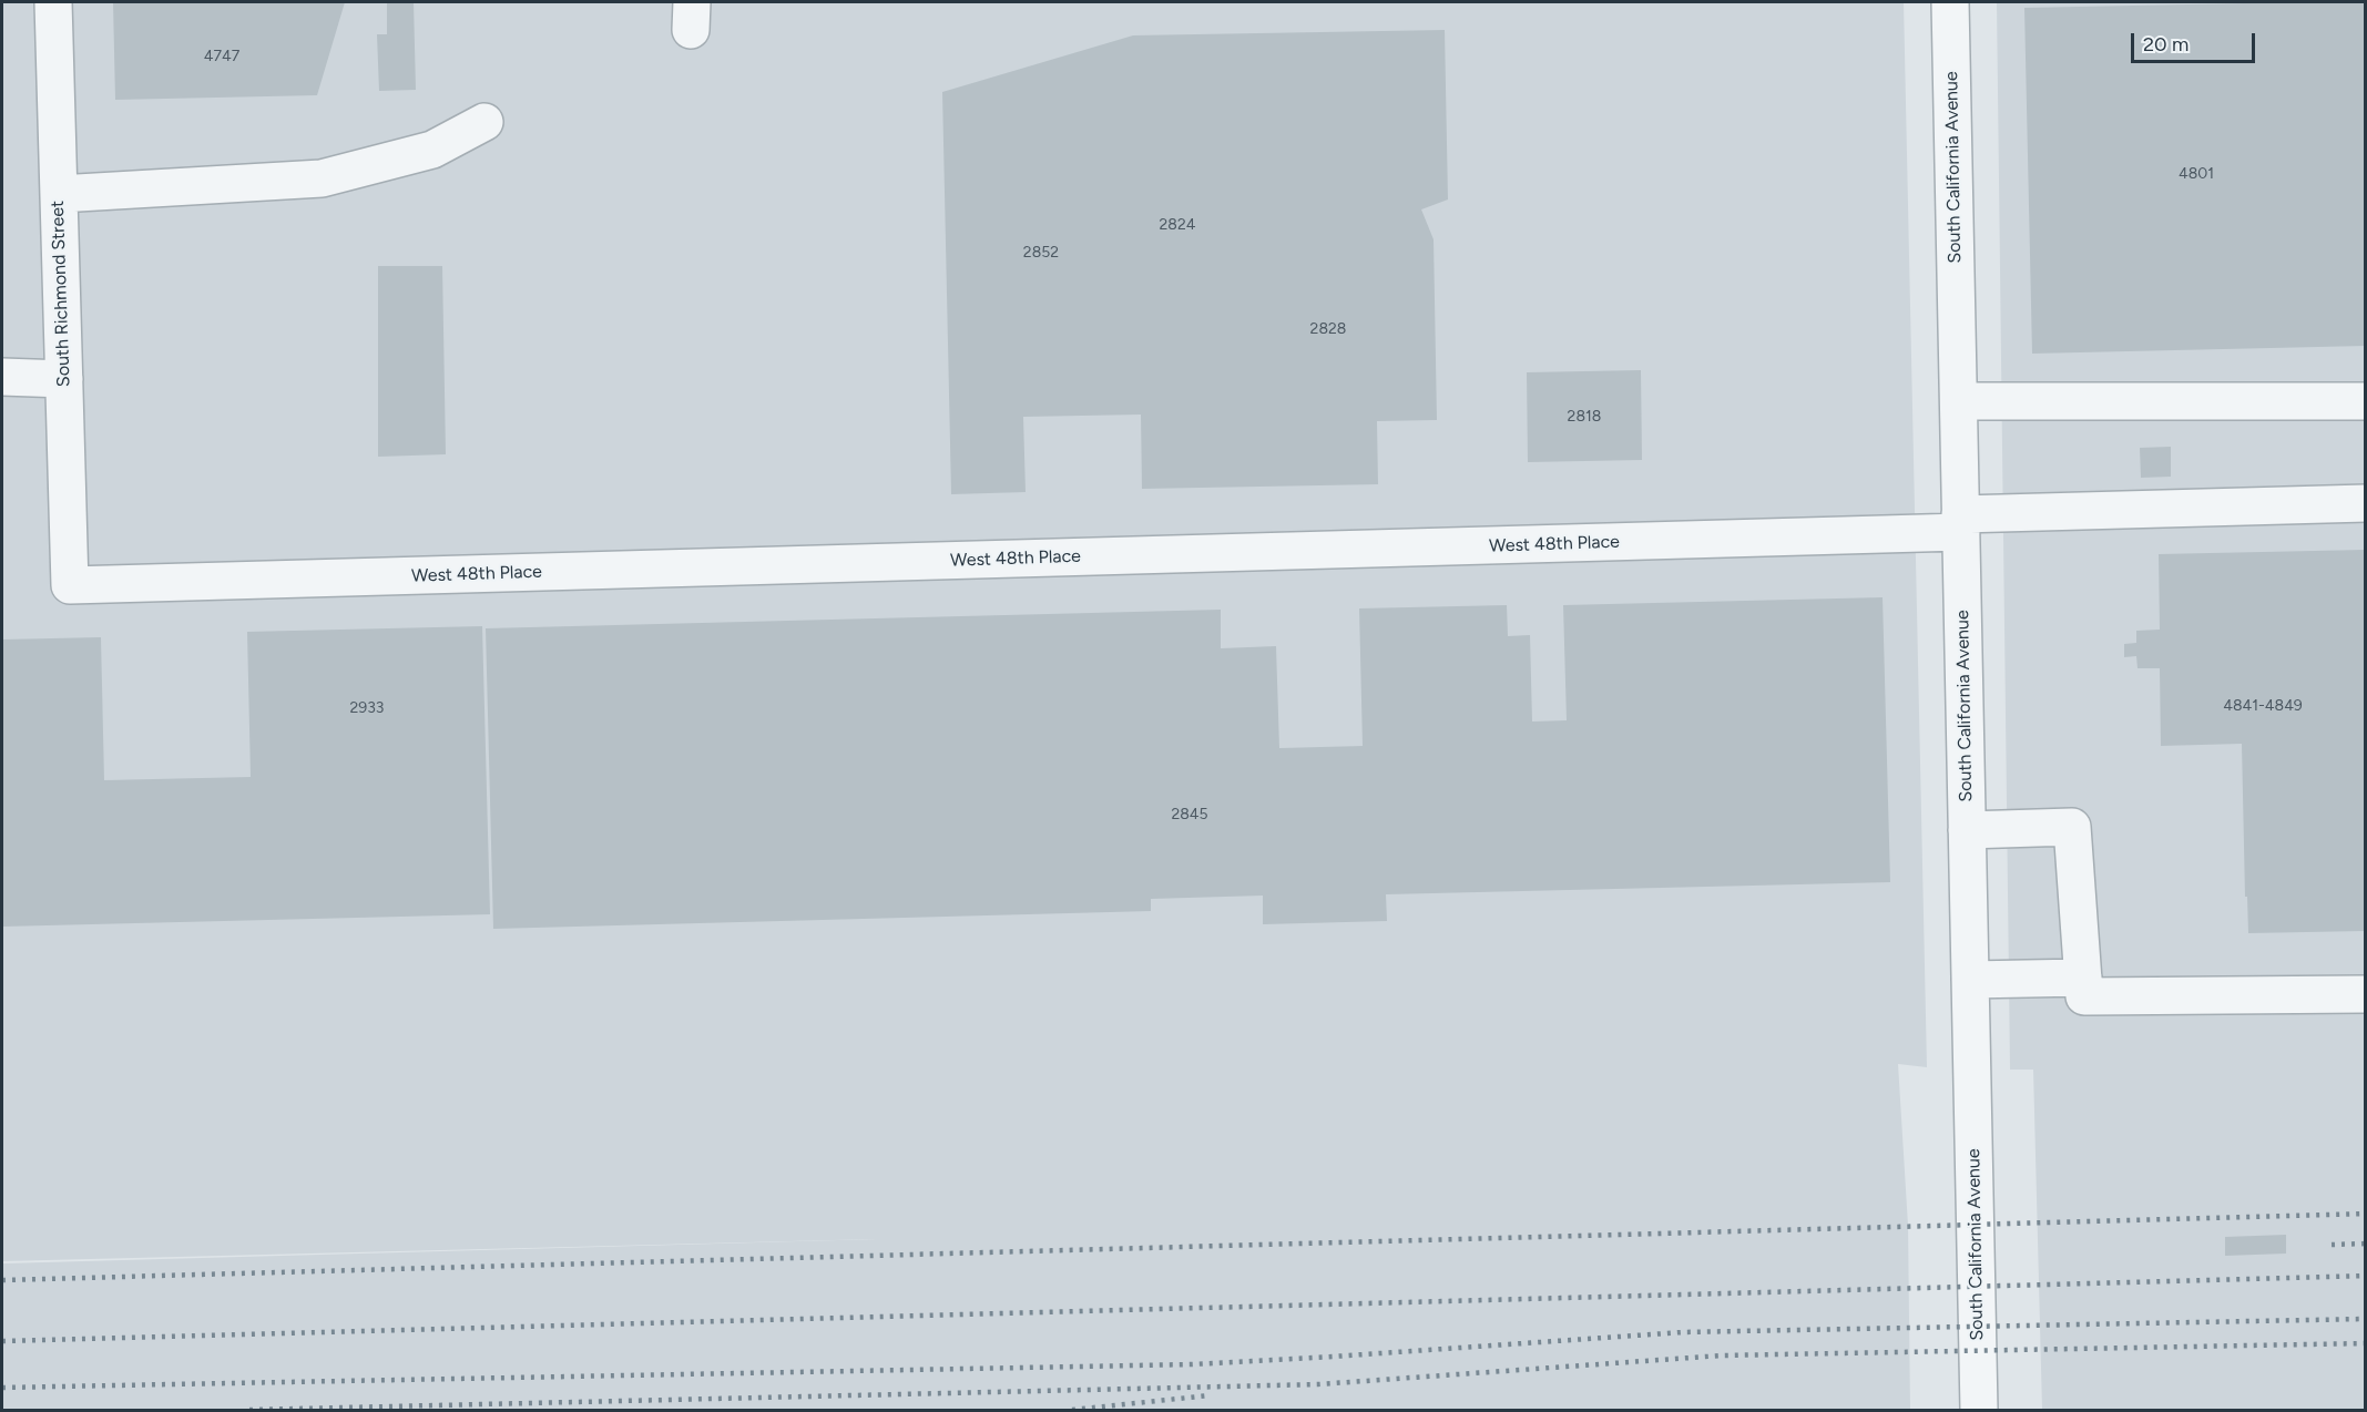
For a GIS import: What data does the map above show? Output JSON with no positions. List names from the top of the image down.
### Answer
{
  "streets": {
    "street": ["South California Avenue", "South Richmond Street", "West 48th Place"]
  },
  "crossings": [
    ["South California Avenue", "West 48th Place"],
    ["South Richmond Street", "West 48th Place"]
  ],
  "house_numbers": [
    "4747",
    "4801",
    "2824",
    "2852",
    "2828",
    "2818",
    "4841-4849",
    "2933",
    "2845"
  ],
  "scale_bar": "20 m"
}
